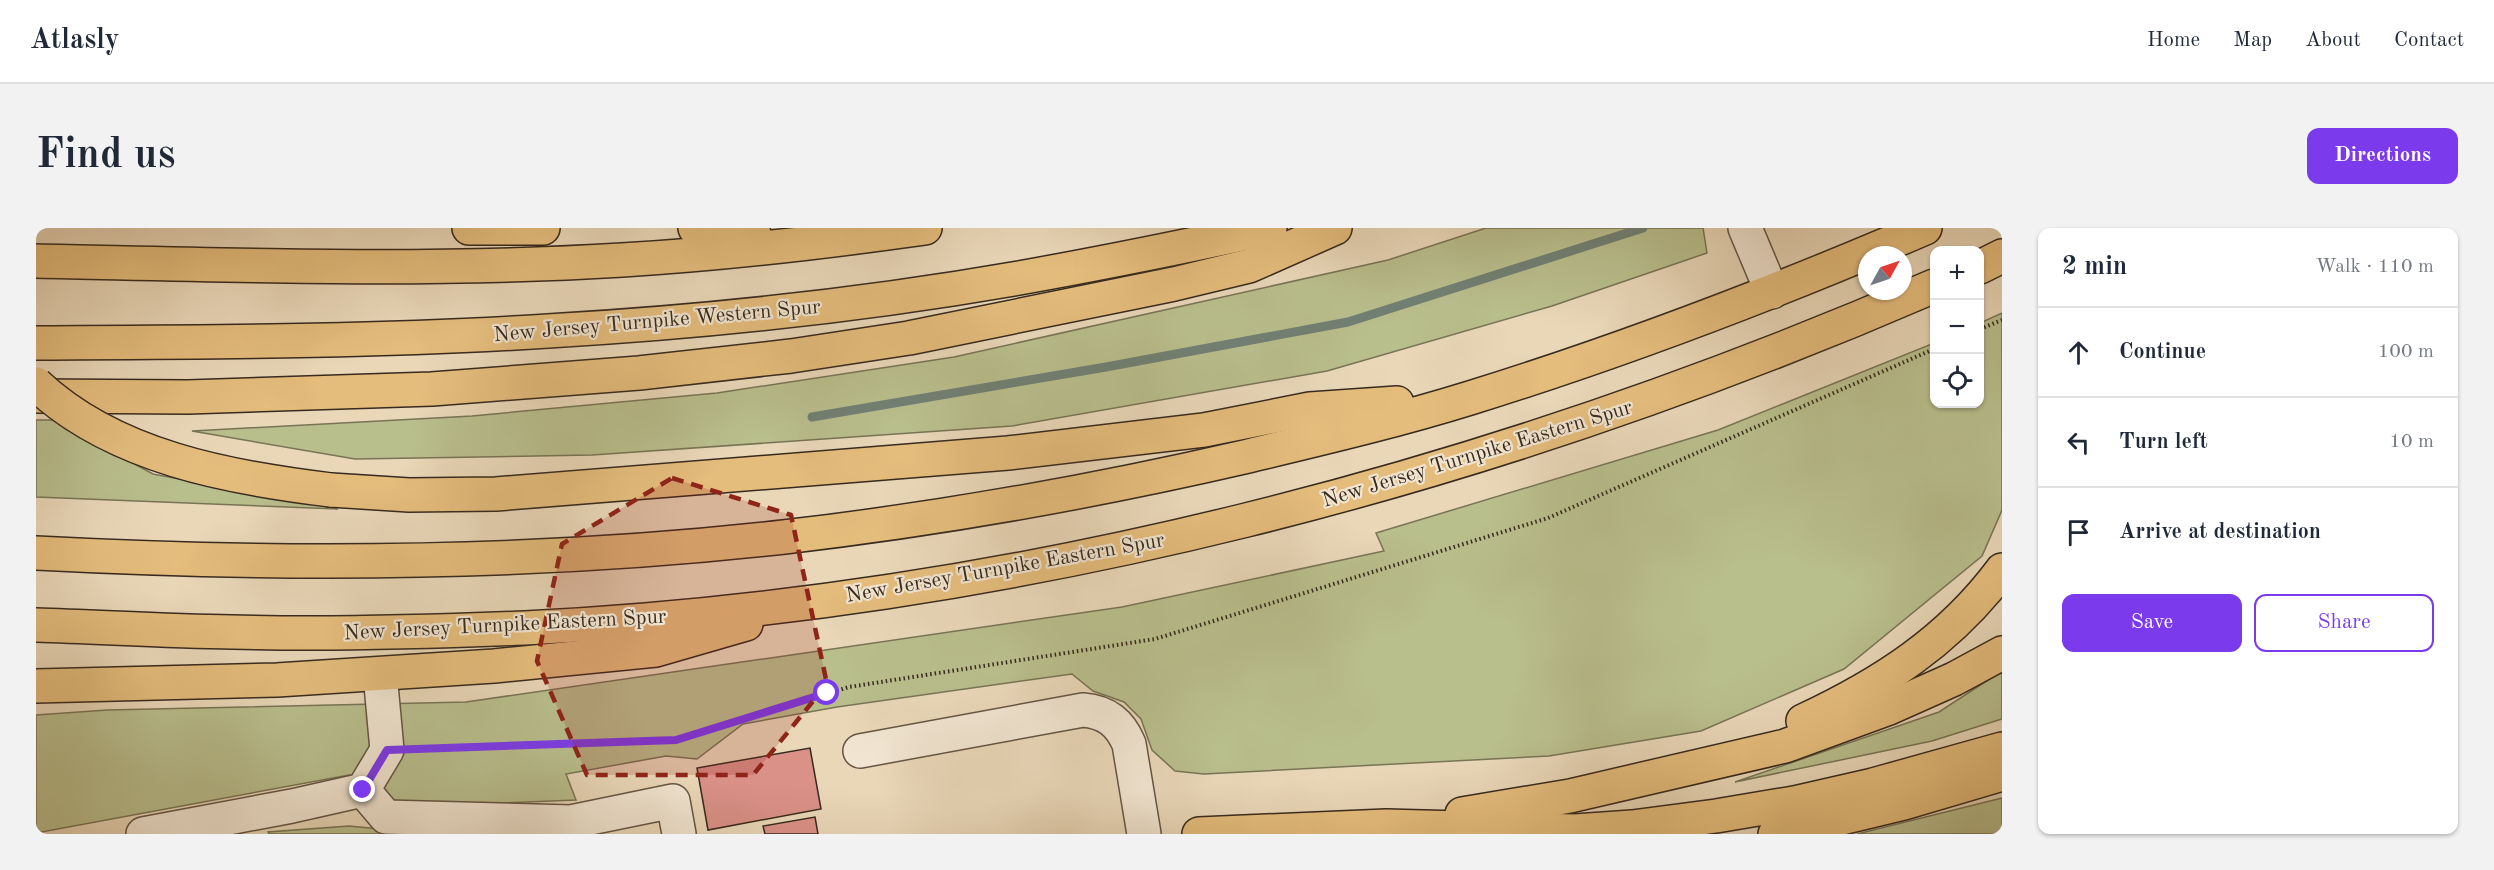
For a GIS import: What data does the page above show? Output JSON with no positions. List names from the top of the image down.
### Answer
{
  "streets": {
    "highway": ["New Jersey Turnpike Western Spur", "New Jersey Turnpike Eastern Spur"]
  },
  "north": "top right",
  "page": {
    "header": "Atlasly",
    "nav": [
      "Home",
      "Map",
      "About",
      "Contact"
    ],
    "buttons": [
      "Directions",
      ["Save", "Share"]
    ],
    "title": "Find us",
    "heading": ["2 min", "Walk · 110 m"],
    "map_buttons": ["+", "−"],
    "list": [
      ["Continue", "100 m"],
      ["Turn left", "10 m"],
      "Arrive at destination"
    ]
  }
}
